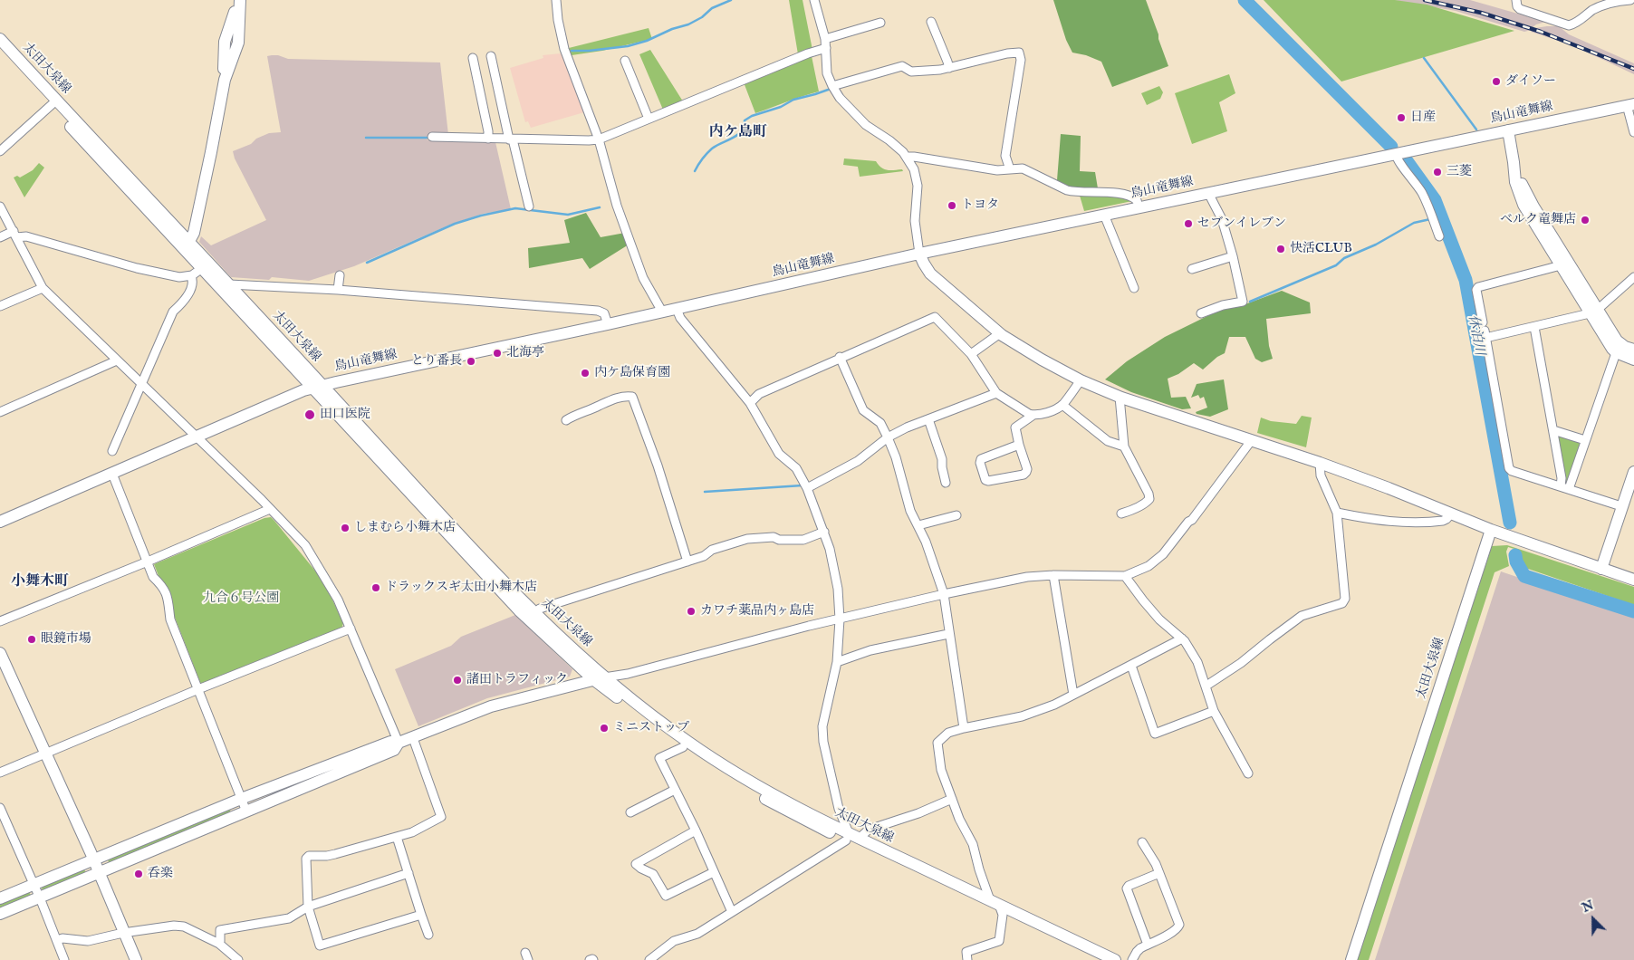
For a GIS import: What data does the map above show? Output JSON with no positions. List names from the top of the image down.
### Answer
{
  "streets": {
    "main road": ["太田大泉線", "鳥山竜舞線"]
  },
  "crossings": [
    ["太田大泉線", "鳥山竜舞線"]
  ],
  "districts": ["内ケ島町", "小舞木町"],
  "water": ["休泊川"],
  "parks": ["九合６号公園"],
  "places": [
    "ダイソー",
    "日産",
    "三菱",
    "トヨタ",
    "ベルク竜舞店",
    "セブンイレブン",
    "快活CLUB",
    "北海亭",
    "とり番長",
    "内ケ島保育園",
    "田口医院",
    "しまむら小舞木店",
    "ドラックスギ太田小舞木店",
    "カワチ薬品内ヶ島店",
    "眼鏡市場",
    "諸田トラフィック",
    "ミニストップ",
    "呑楽"
  ],
  "north": "top left"
}
